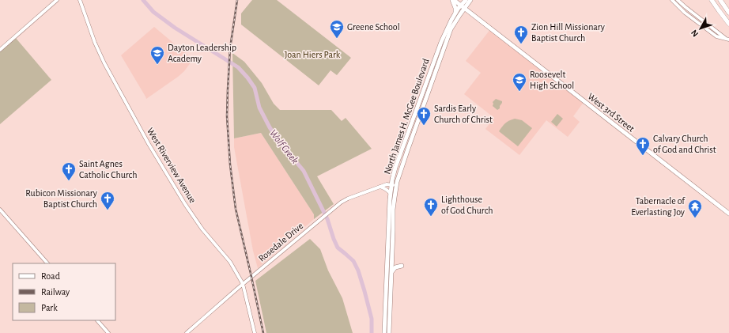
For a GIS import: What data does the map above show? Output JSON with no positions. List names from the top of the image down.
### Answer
{
  "streets": {
    "main road": ["West 3rd Street", "North James H. McGee Boulevard"],
    "street": ["West Riverview Avenue", "Rosedale Drive"]
  },
  "crossings": [
    ["West 3rd Street", "North James H. McGee Boulevard"],
    ["North James H. McGee Boulevard", "Rosedale Drive"],
    ["West Riverview Avenue", "Rosedale Drive"]
  ],
  "water": ["Wolf Creek"],
  "parks": ["Joan Hiers Park"],
  "places": {
    "school or university": ["Greene School", "Dayton Leadership Academy", "Roosevelt High School"],
    "church": [
      "Zion Hill Missionary Baptist Church",
      "Sardis Early Church of Christ",
      "Calvary Church of God and Christ",
      "Saint Agnes Catholic Church",
      "Rubicon Missionary Baptist Church",
      "Lighthouse of God Church"
    ],
    "temple": ["Tabernacle of Everlasting Joy"]
  },
  "legend": ["Road", "Railway", "Park"],
  "north": "bottom left"
}
